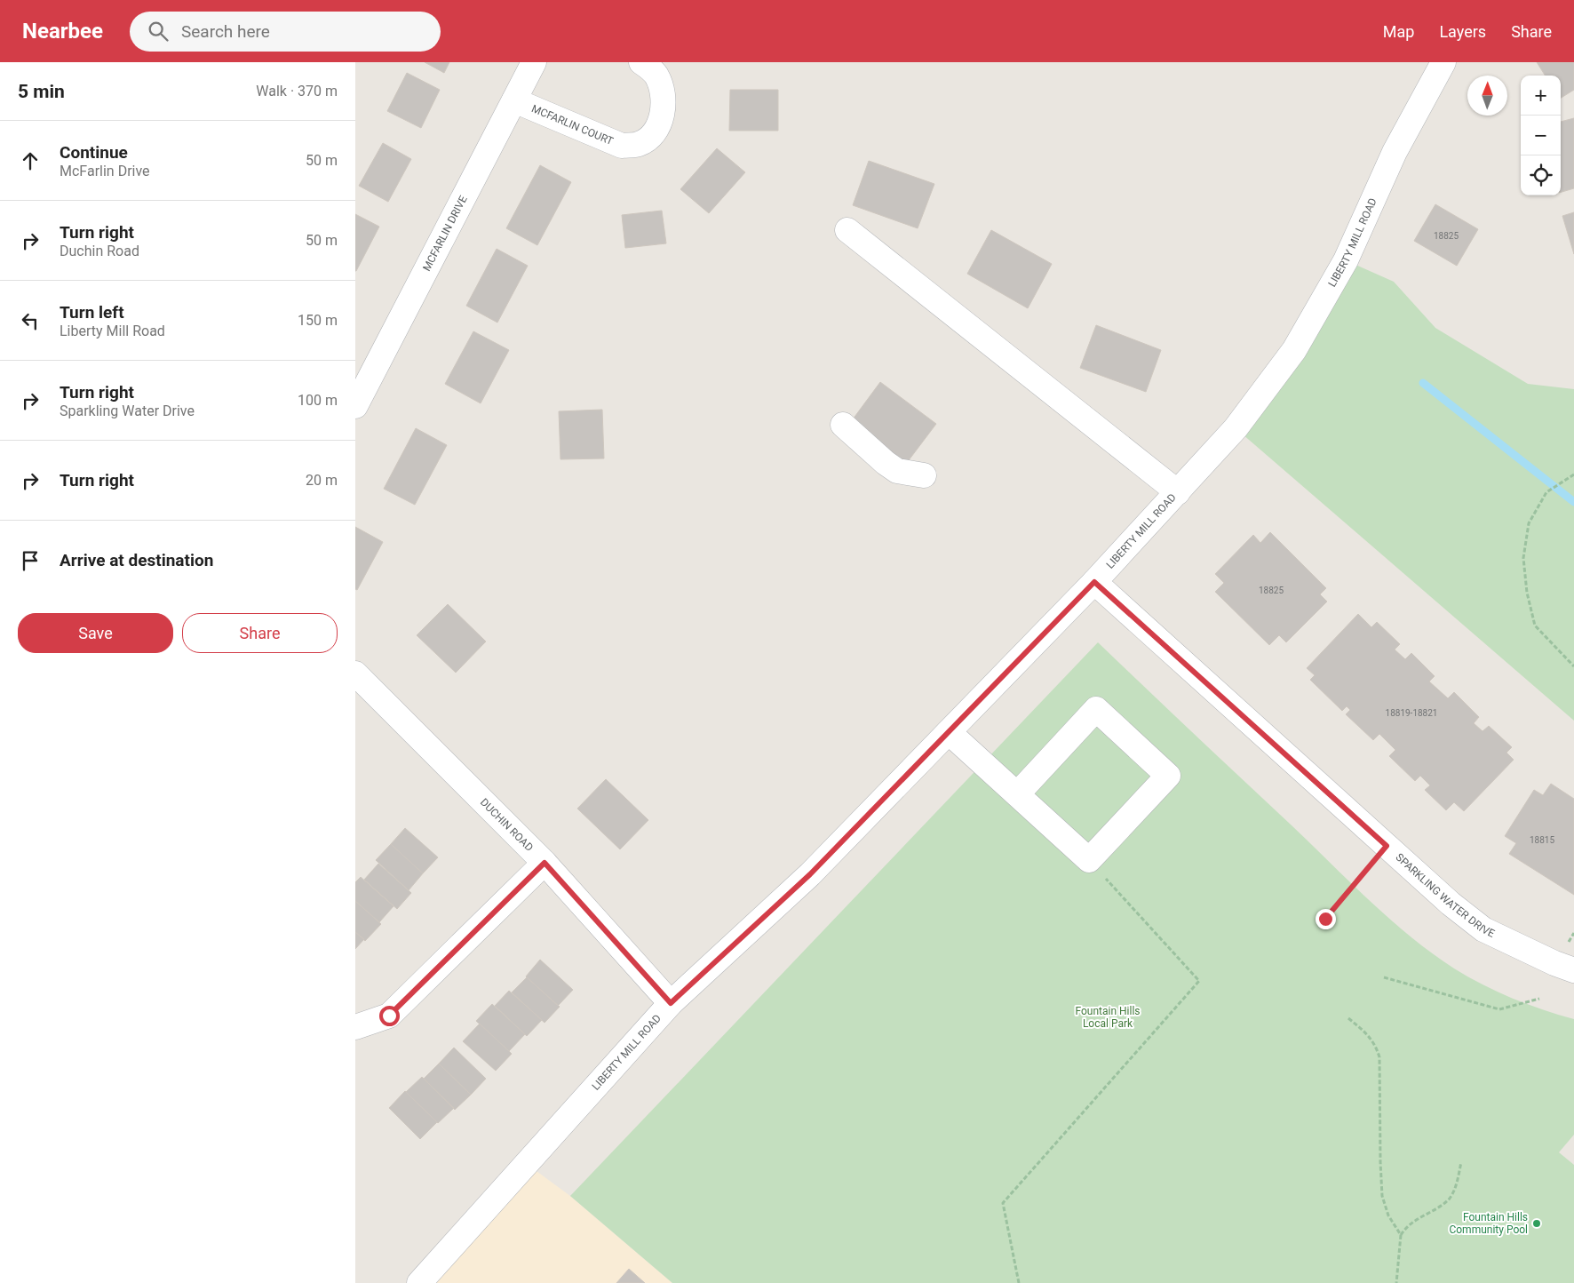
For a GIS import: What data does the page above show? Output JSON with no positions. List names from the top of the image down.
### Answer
{
  "streets": {
    "street": [
      "MCFARLIN COURT",
      "MCFARLIN DRIVE",
      "LIBERTY MILL ROAD",
      "DUCHIN ROAD",
      "SPARKLING WATER DRIVE"
    ]
  },
  "crossings": [
    ["MCFARLIN COURT", "MCFARLIN DRIVE"],
    ["LIBERTY MILL ROAD", "DUCHIN ROAD"],
    ["LIBERTY MILL ROAD", "SPARKLING WATER DRIVE"]
  ],
  "parks": ["Fountain Hills Local Park"],
  "places": ["Fountain Hills Community Pool"],
  "house_numbers": [
    "18825",
    "18825",
    "18819-18821",
    "18815"
  ],
  "north": "top",
  "page": {
    "header": "Nearbee",
    "search": "Search here",
    "nav": ["Map", "Layers", "Share"],
    "heading": ["5 min", "Walk · 370 m"],
    "map_buttons": ["+", "−"],
    "list": [
      ["Continue", "McFarlin Drive", "50 m"],
      ["Turn right", "Duchin Road", "50 m"],
      ["Turn left", "Liberty Mill Road", "150 m"],
      ["Turn right", "Sparkling Water Drive", "100 m"],
      ["Turn right", "20 m"],
      "Arrive at destination"
    ],
    "buttons": ["Save", "Share"]
  }
}
